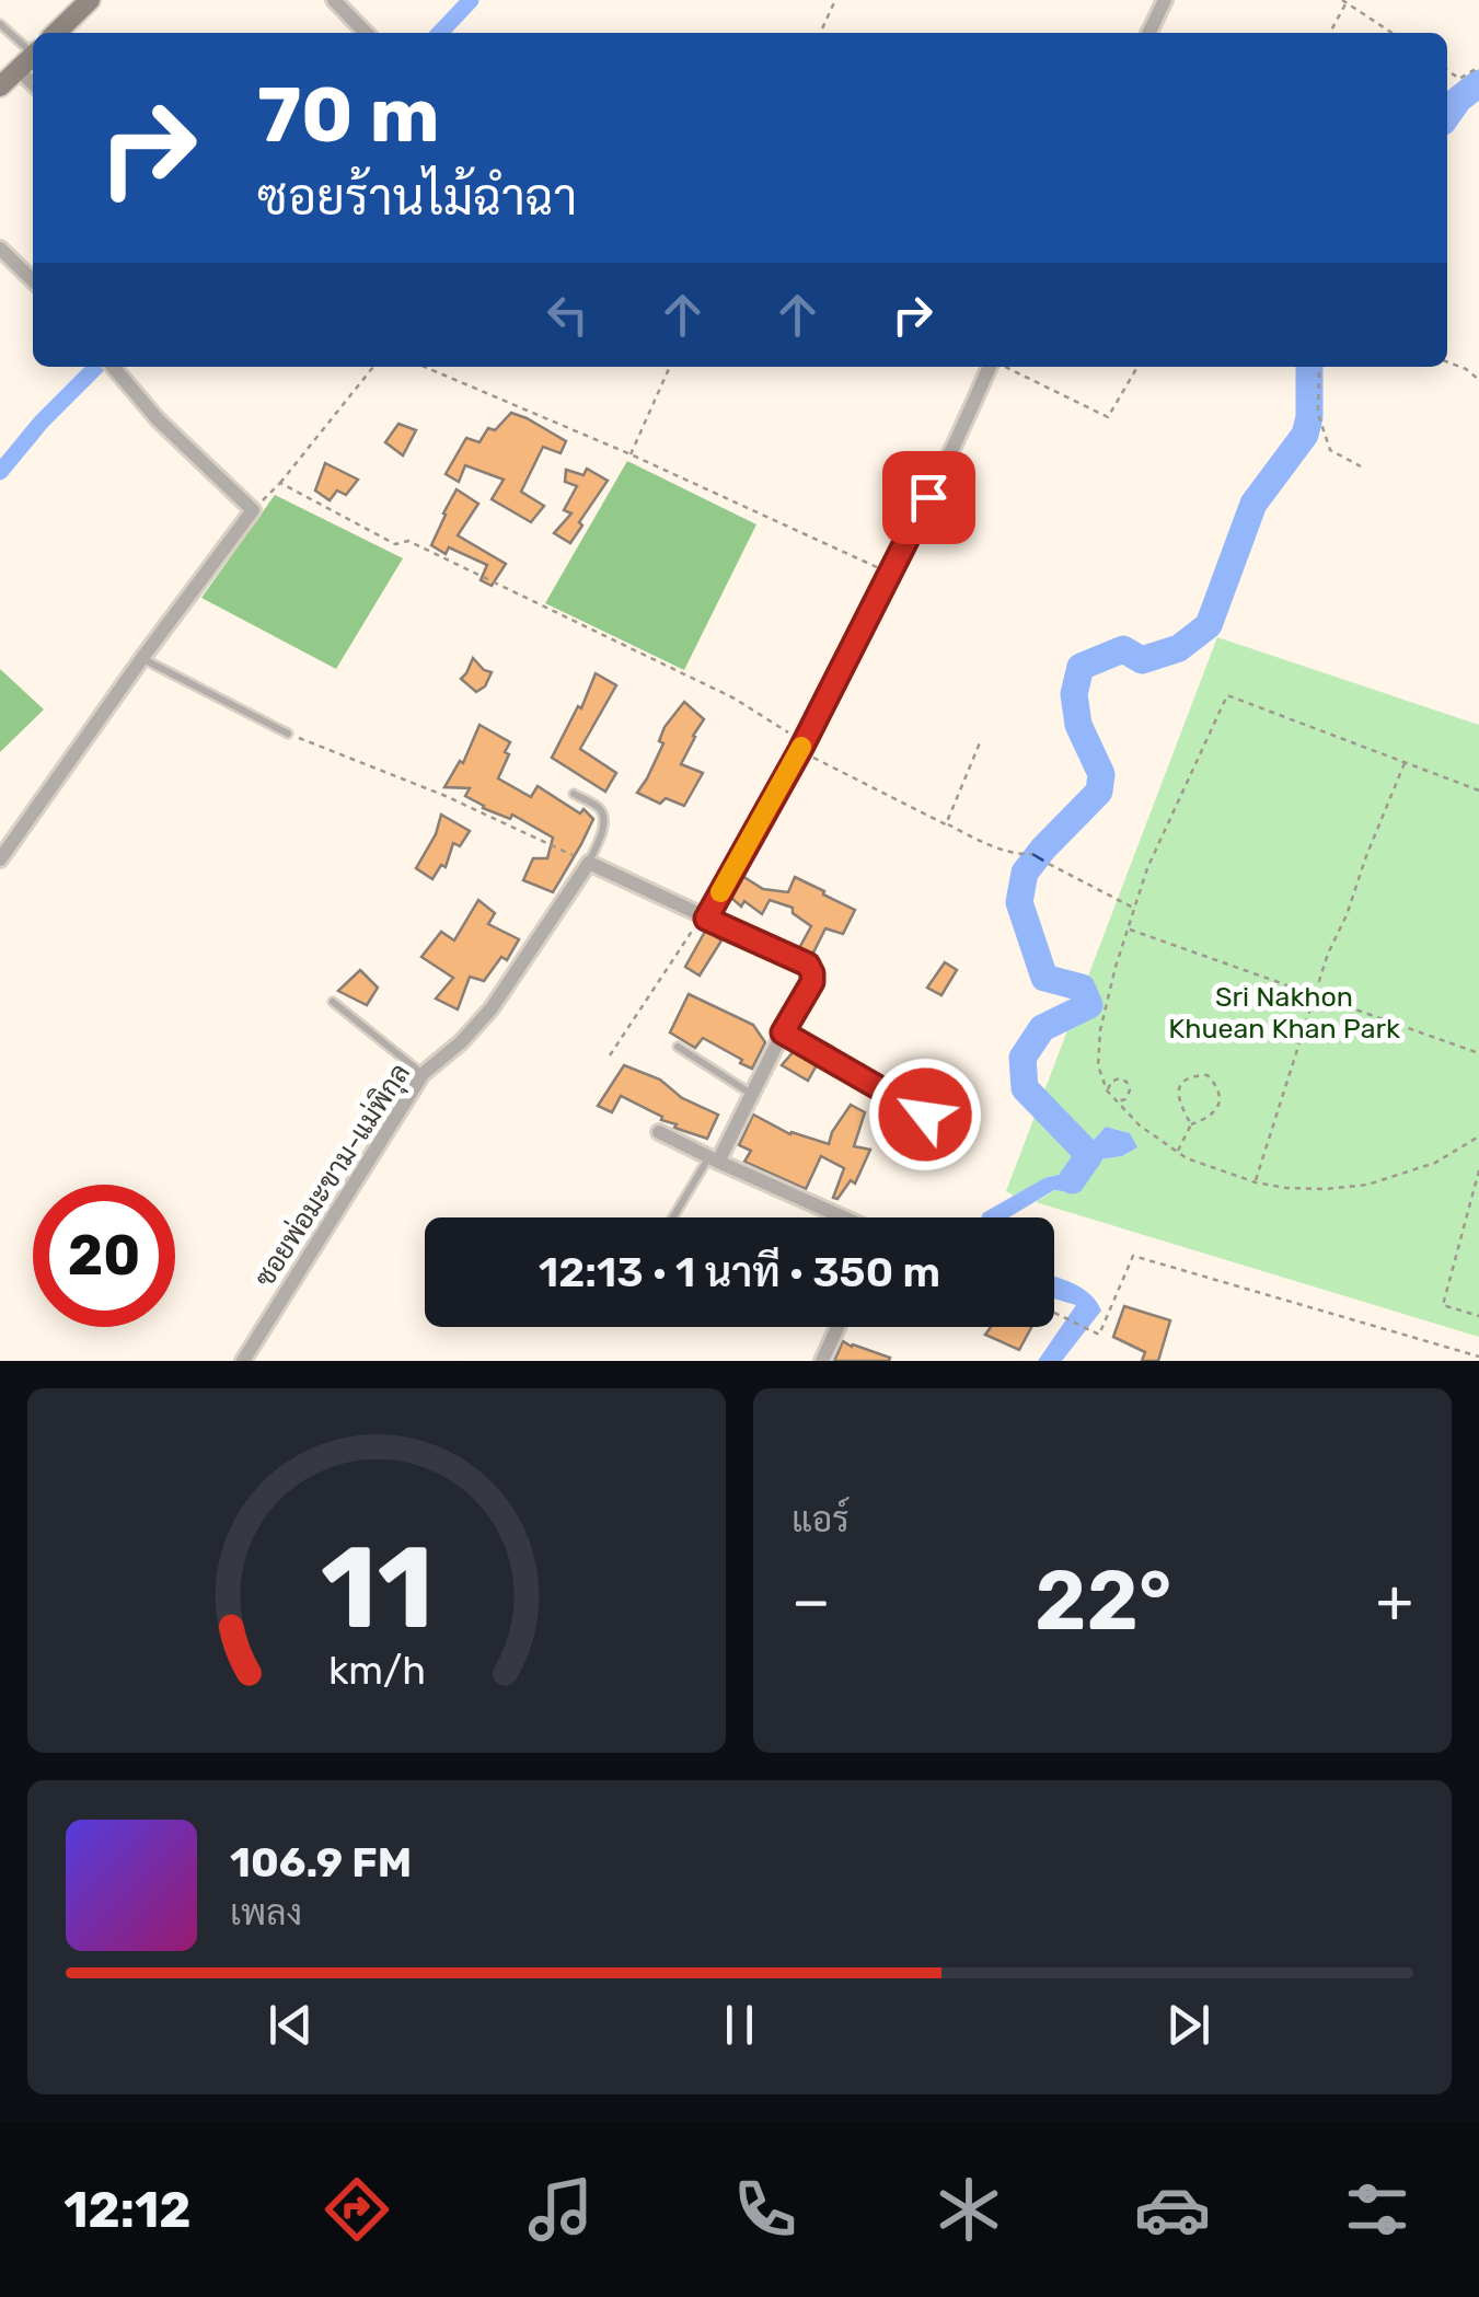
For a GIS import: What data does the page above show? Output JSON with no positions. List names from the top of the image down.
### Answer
{
  "streets": {
    "street": ["ซอยพ่อมะขาม-แม่พิกุล"]
  },
  "parks": ["Sri Nakhon Khuean Khan Park"],
  "page": {
    "turn": ["70 m", "ซอยร้านไม้ฉำฉา"],
    "limit": "20",
    "trip": "12:13 · 1 นาที · 350 m",
    "tile": "แอร์",
    "heat": ["−", "22°", "+"],
    "song": ["106.9 FM", "เพลง"],
    "tabs": "12:12",
    "gauge": ["11", "km/h"]
  }
}
